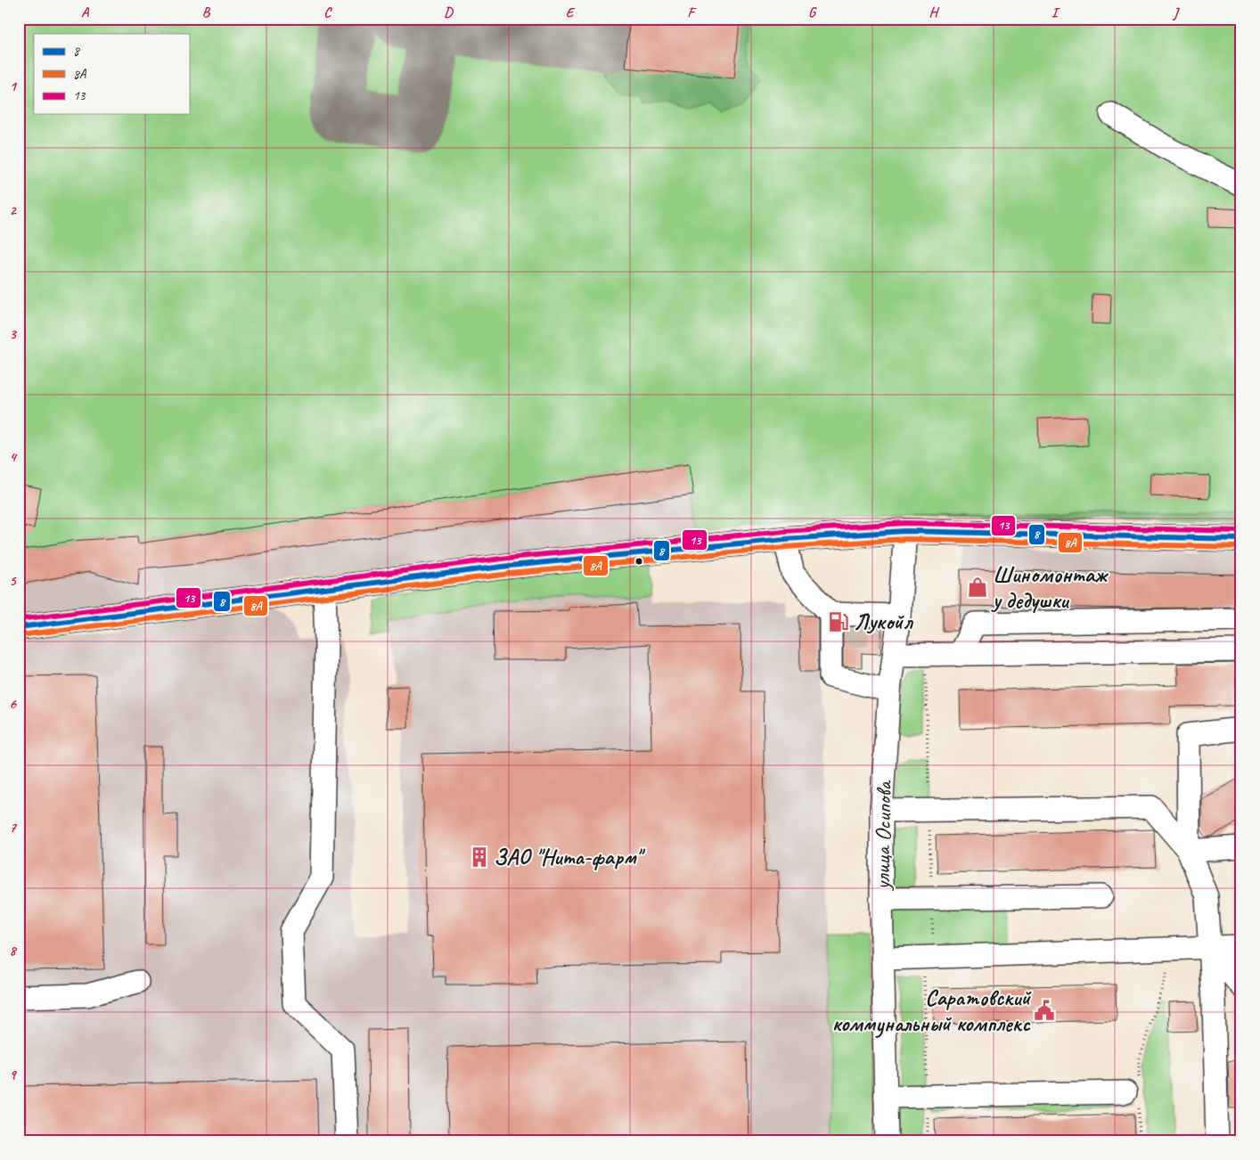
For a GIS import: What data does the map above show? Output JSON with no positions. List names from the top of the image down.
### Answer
{
  "streets": {
    "street": ["улица Осипова"]
  },
  "places": {
    "shop": ["Шиномонтаж у дедушки"],
    "fuel station": ["Лукойл"],
    "building": ["ЗАО \"Нита-фарм\""],
    "public building": ["Саратовский коммунальный комплекс"]
  },
  "lines": ["transit line 13", "transit line 8", "transit line 8А"],
  "legend": ["8", "8А", "13"],
  "grid": {
    "columns": [
      "A",
      "B",
      "C",
      "D",
      "E",
      "F",
      "G",
      "H",
      "I",
      "J"
    ],
    "rows": [
      "1",
      "2",
      "3",
      "4",
      "5",
      "6",
      "7",
      "8",
      "9"
    ]
  }
}
